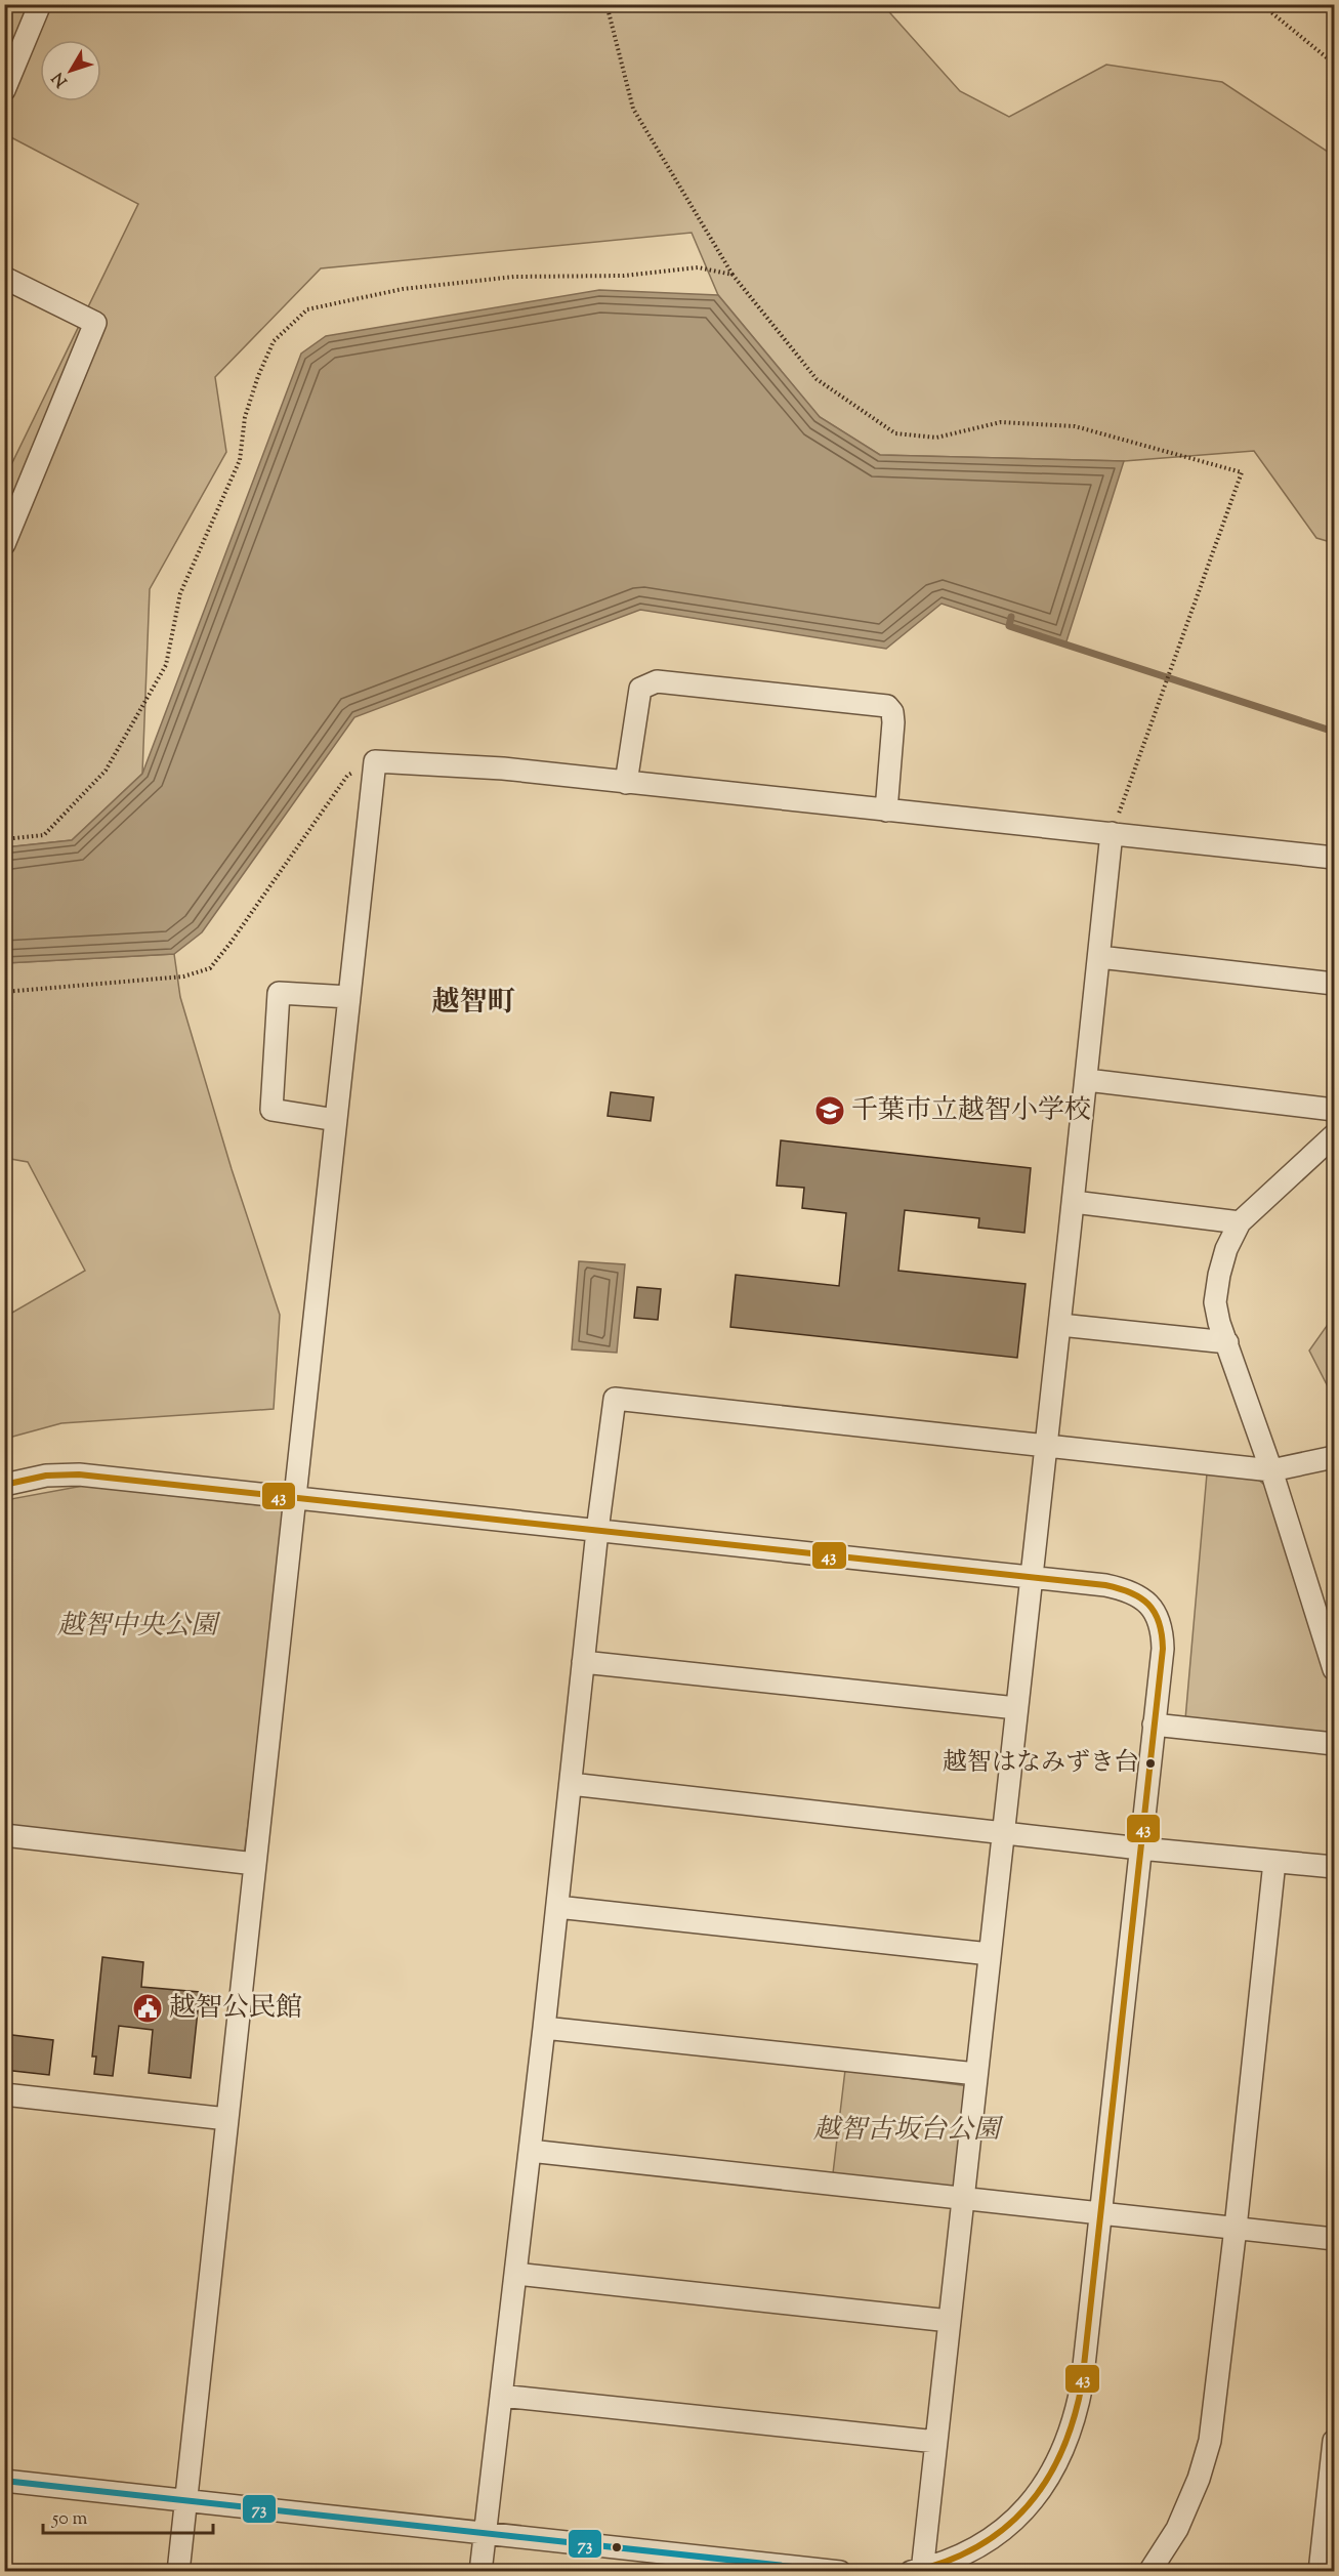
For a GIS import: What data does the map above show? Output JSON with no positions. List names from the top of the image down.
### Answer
{
  "districts": ["越智町"],
  "parks": ["越智中央公園", "越智古坂台公園"],
  "places": {
    "school or university": ["千葉市立越智小学校"],
    "other": ["越智はなみずき台"],
    "public building": ["越智公民館"]
  },
  "lines": ["transit line 43", "transit line 73"],
  "scale_bar": "50 m",
  "north": "bottom left"
}
